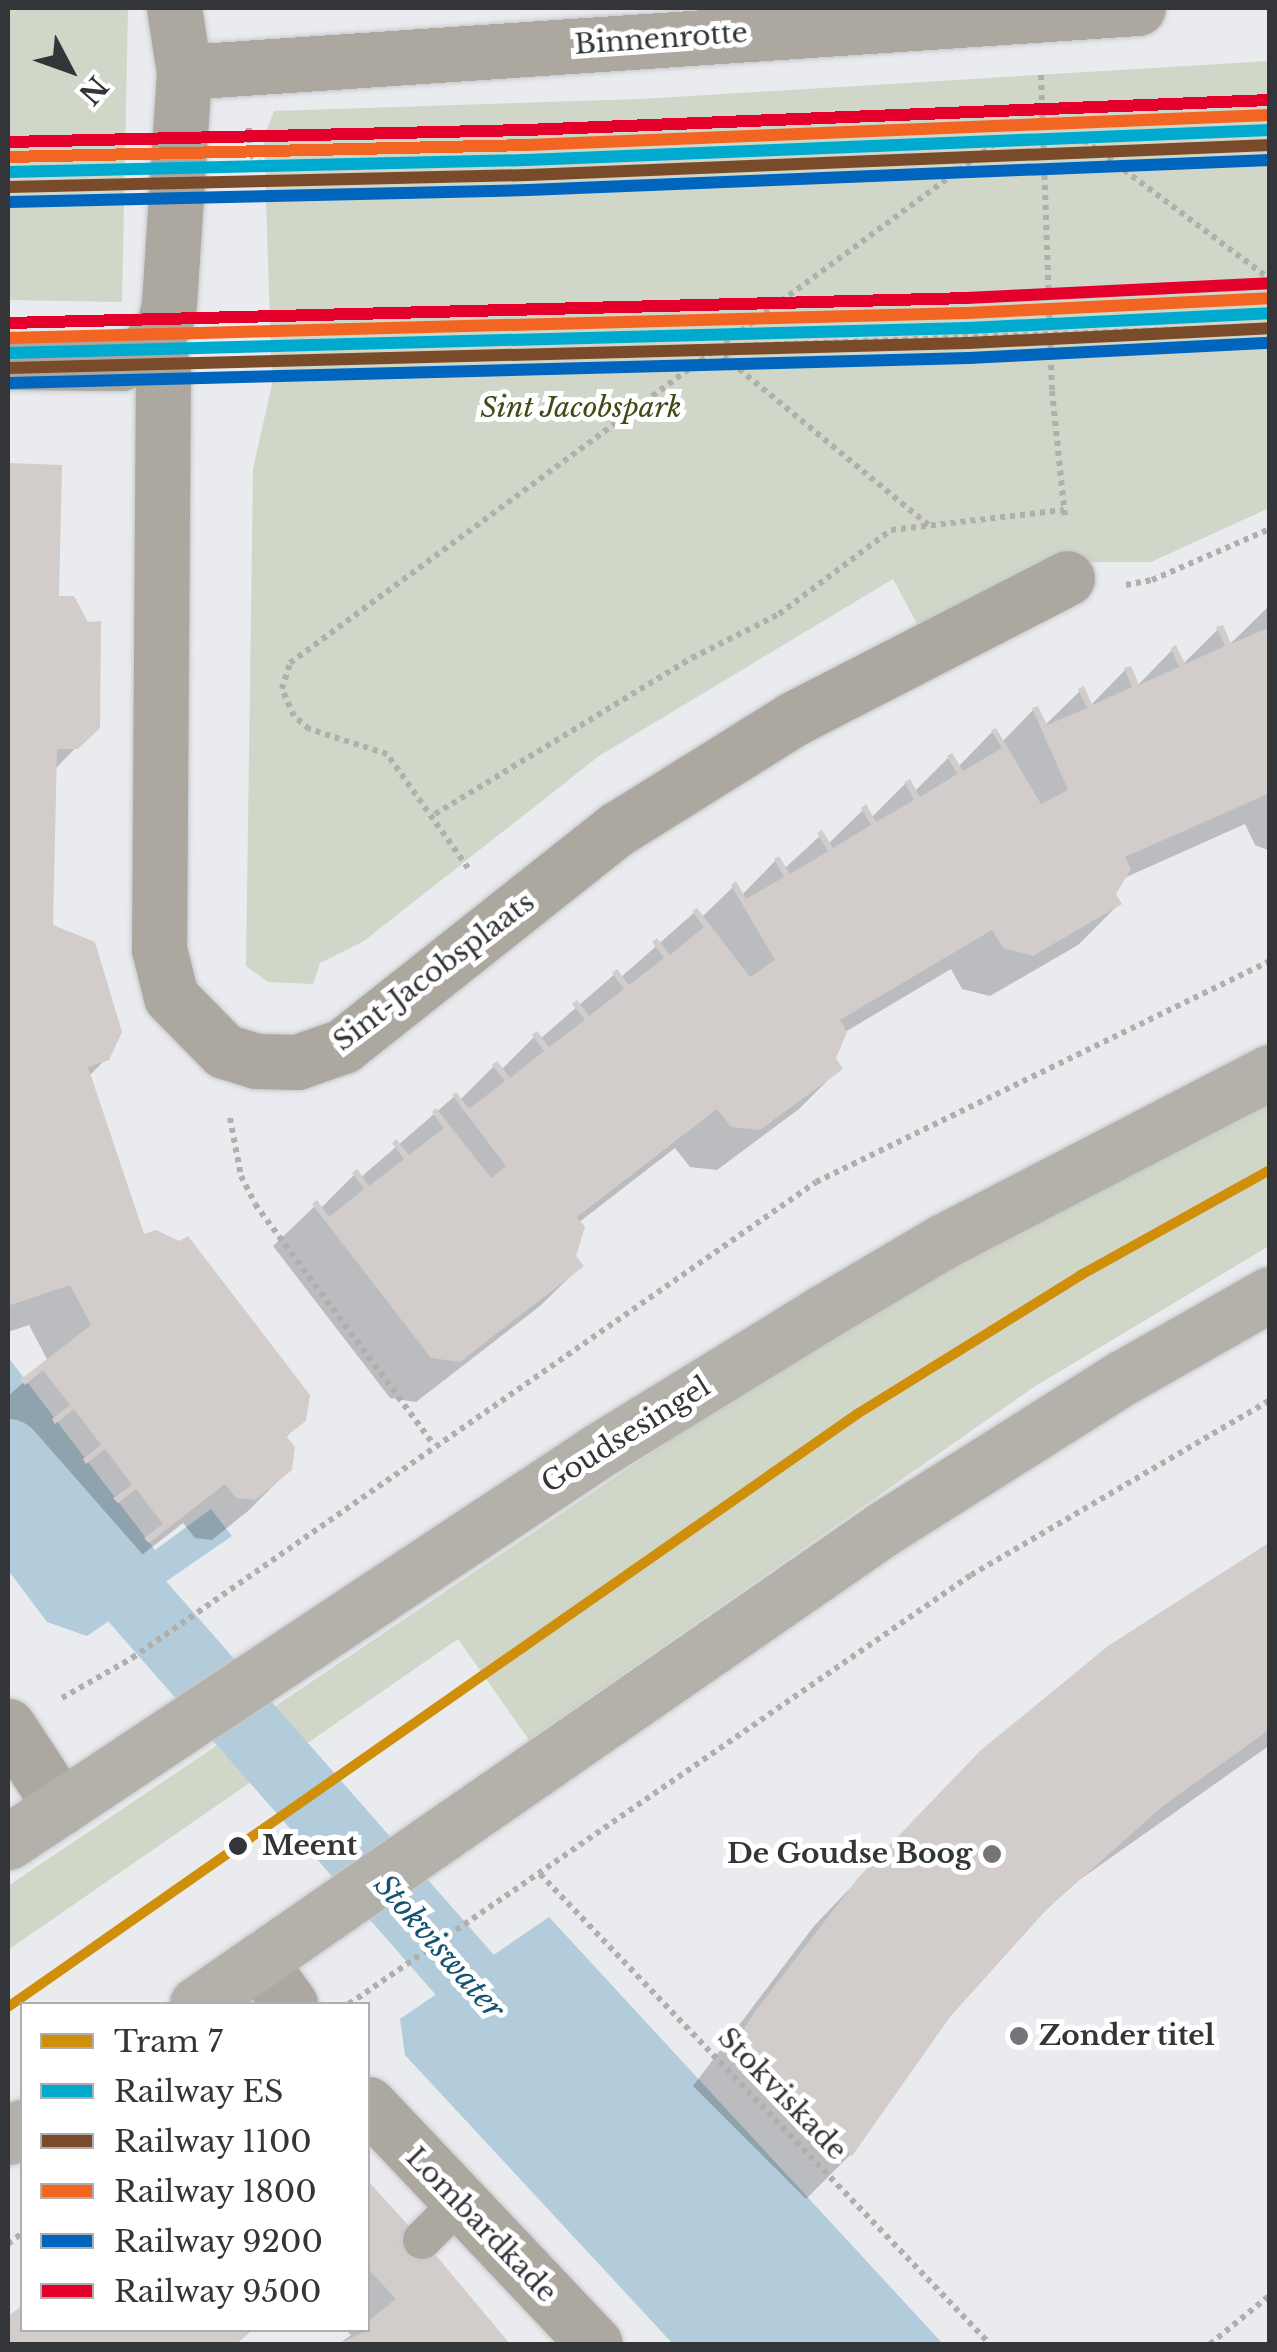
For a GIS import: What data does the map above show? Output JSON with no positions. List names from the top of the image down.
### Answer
{
  "streets": {
    "main road": ["Goudsesingel"],
    "street": ["Binnenrotte", "Sint-Jacobsplaats", "Lombardkade"],
    "path": ["Stokviskade"]
  },
  "water": ["Stokviswater"],
  "parks": ["Sint Jacobspark"],
  "places": ["Meent", "De Goudse Boog", "Zonder titel"],
  "lines": [
    "rail line 9500",
    "rail line 1800",
    "rail line ES",
    "rail line 1100",
    "rail line 9200",
    "tram line 7"
  ],
  "legend": [
    "Tram 7",
    "Railway ES",
    "Railway 1100",
    "Railway 1800",
    "Railway 9200",
    "Railway 9500"
  ],
  "north": "bottom right"
}
